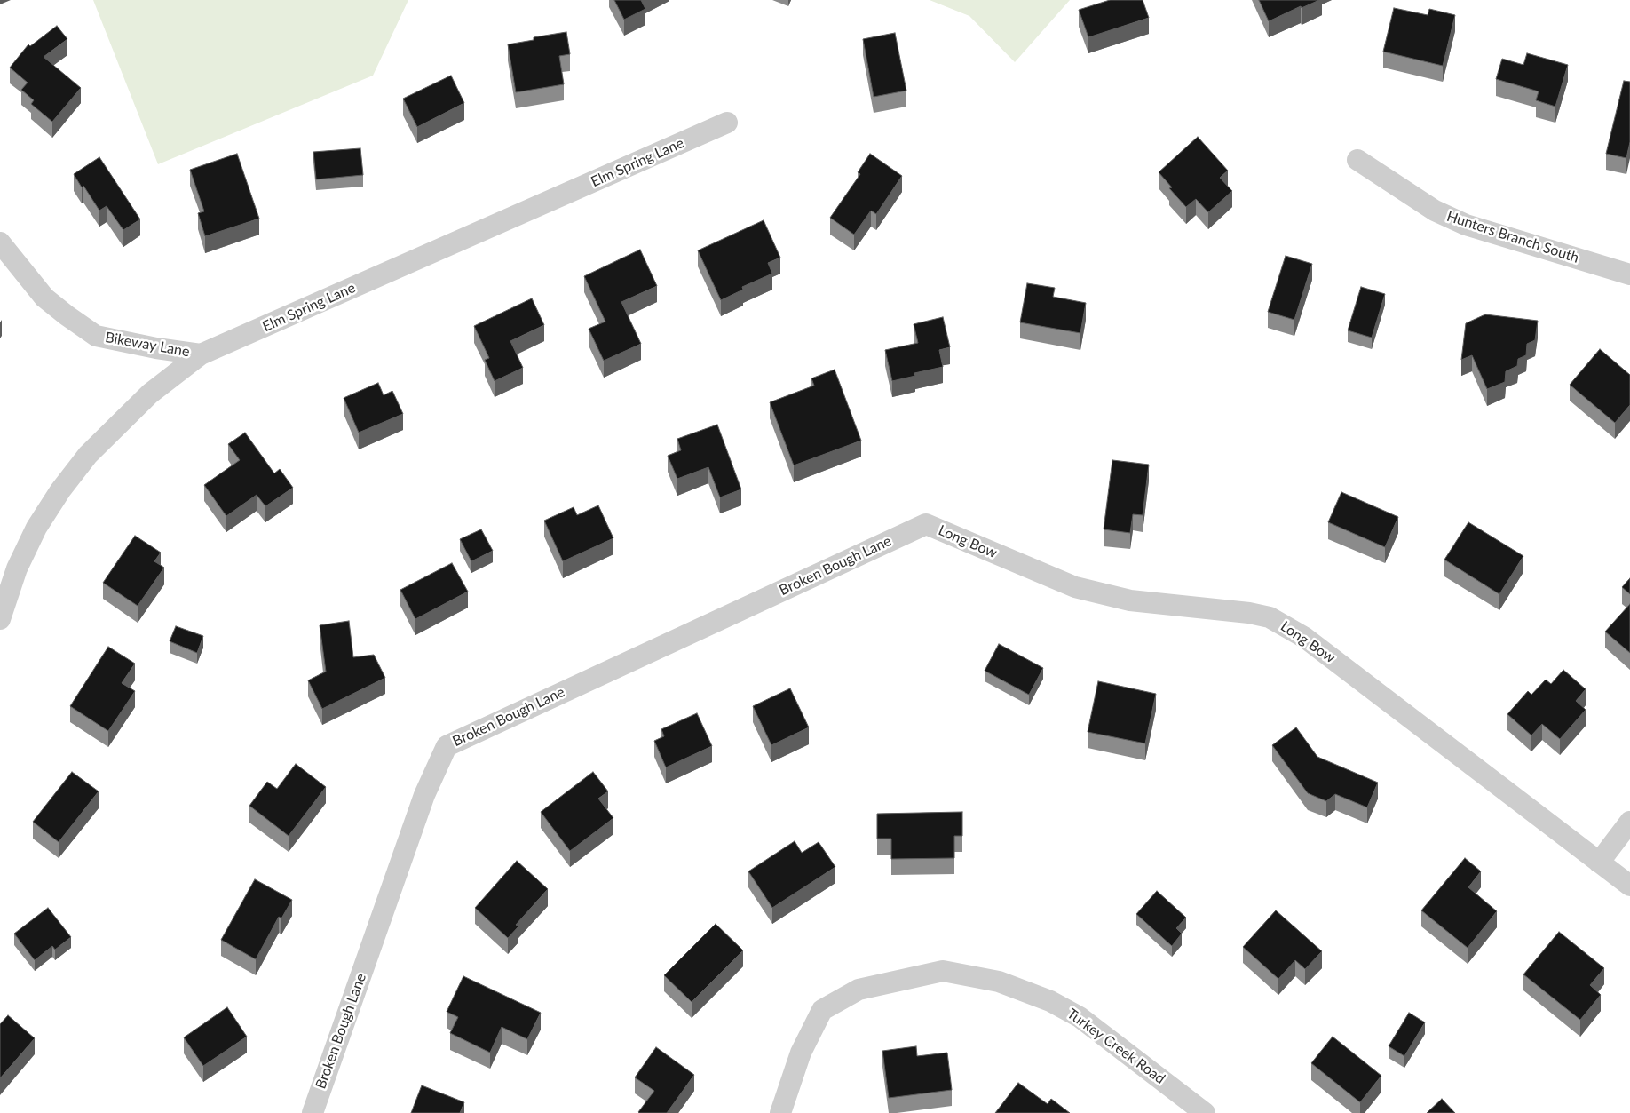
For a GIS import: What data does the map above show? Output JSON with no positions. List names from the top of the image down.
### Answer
{
  "streets": {
    "street": [
      "Elm Spring Lane",
      "Hunters Branch South",
      "Bikeway Lane",
      "Long Bow",
      "Broken Bough Lane",
      "Turkey Creek Road"
    ]
  },
  "crossings": [
    ["Elm Spring Lane", "Bikeway Lane"],
    ["Long Bow", "Broken Bough Lane"]
  ]
}
